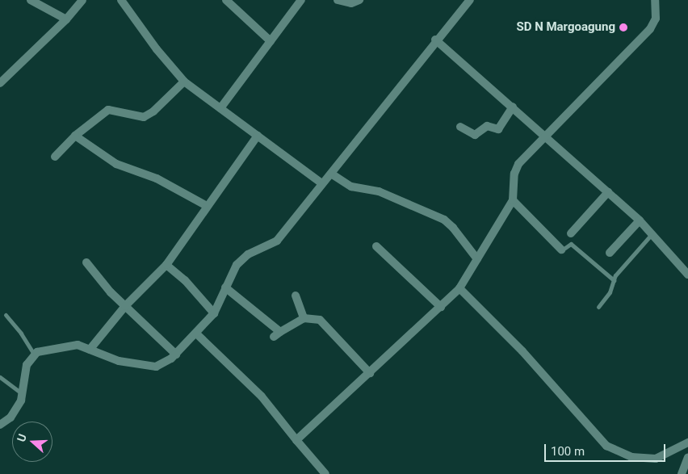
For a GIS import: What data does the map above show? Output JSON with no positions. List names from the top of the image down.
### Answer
{
  "places": ["SD N Margoagung"],
  "scale_bar": "100 m",
  "north": "left"
}
